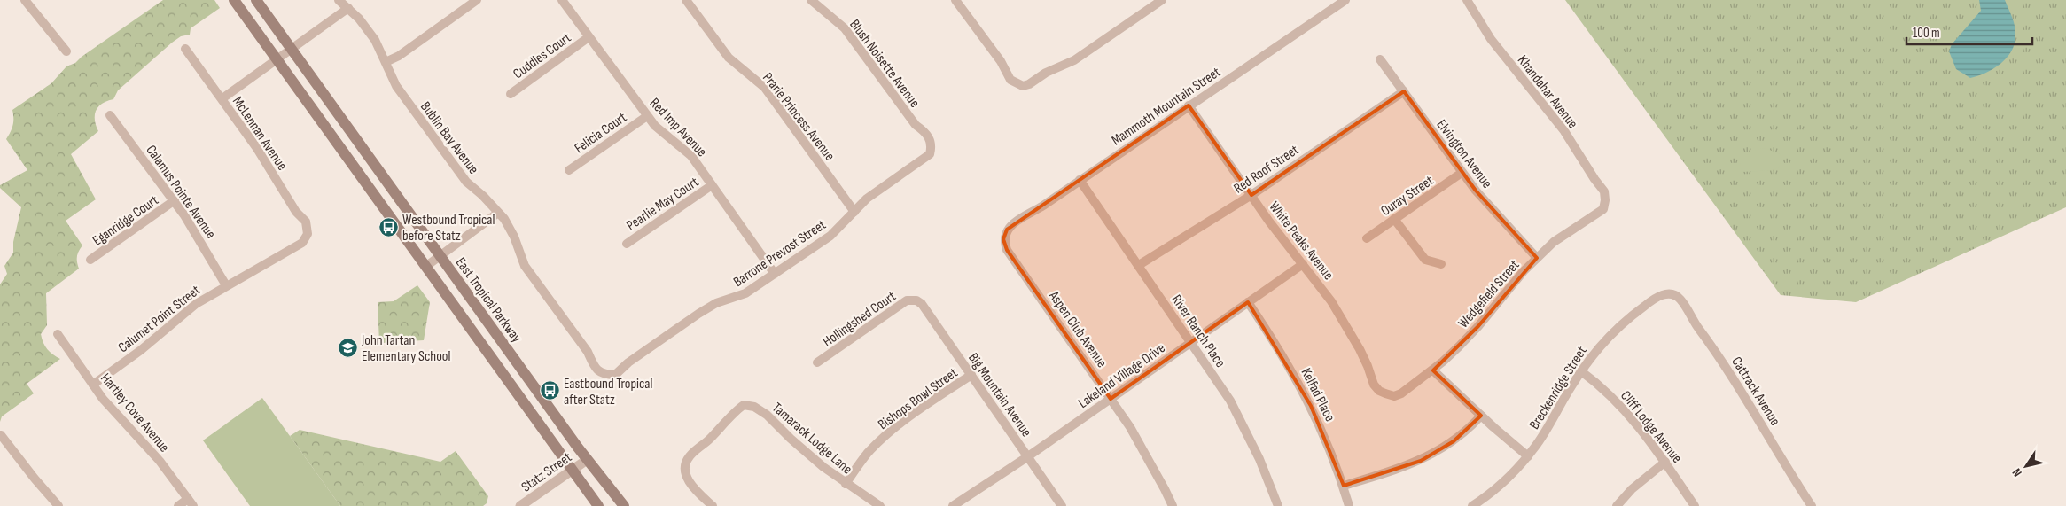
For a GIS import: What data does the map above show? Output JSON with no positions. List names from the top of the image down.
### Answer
{
  "streets": {
    "main road": ["East Tropical Parkway"],
    "street": [
      "Cuddles Court",
      "Blush Noisette Avenue",
      "Khandahar Avenue",
      "Mammoth Mountain Street",
      "Prarie Princess Avenue",
      "Red Imp Avenue",
      "Felicia Court",
      "McLennan Avenue",
      "Bublin Bay Avenue",
      "Elvington Avenue",
      "Red Roof Street",
      "Calamus Pointe Avenue",
      "Ouray Street",
      "Pearlie May Court",
      "Eganridge Court",
      "White Peaks Avenue",
      "Barrone Prevost Street",
      "Wedgefield Street",
      "Calumet Point Street",
      "Hollingshed Court",
      "Aspen Club Avenue",
      "River Ranch Place",
      "Lakeland Village Drive",
      "Breckenridge Street",
      "Cattrack Avenue",
      "Big Mountain Avenue",
      "Kelfad Place",
      "Bishops Bowl Street",
      "Hartley Cove Avenue",
      "Cliff Lodge Avenue",
      "Tamarack Lodge Lane",
      "Statz Street"
    ]
  },
  "crossings": [
    ["Cuddles Court", "Red Imp Avenue"],
    ["Blush Noisette Avenue", "Barrone Prevost Street"],
    ["Khandahar Avenue", "Wedgefield Street"],
    ["Mammoth Mountain Street", "White Peaks Avenue"],
    ["Mammoth Mountain Street", "Aspen Club Avenue"],
    ["Mammoth Mountain Street", "River Ranch Place"],
    ["Prarie Princess Avenue", "Barrone Prevost Street"],
    ["Red Imp Avenue", "Felicia Court"],
    ["Red Imp Avenue", "Pearlie May Court"],
    ["Red Imp Avenue", "Barrone Prevost Street"],
    ["McLennan Avenue", "Calumet Point Street"],
    ["Bublin Bay Avenue", "Barrone Prevost Street"],
    ["Elvington Avenue", "Red Roof Street"],
    ["Elvington Avenue", "Ouray Street"],
    ["Elvington Avenue", "Wedgefield Street"],
    ["Red Roof Street", "White Peaks Avenue"],
    ["Red Roof Street", "River Ranch Place"],
    ["Calamus Pointe Avenue", "Eganridge Court"],
    ["Calamus Pointe Avenue", "Calumet Point Street"],
    ["White Peaks Avenue", "Wedgefield Street"],
    ["White Peaks Avenue", "Lakeland Village Drive"],
    ["East Tropical Parkway", "Statz Street"],
    ["Calumet Point Street", "Hartley Cove Avenue"],
    ["Hollingshed Court", "Big Mountain Avenue"],
    ["Aspen Club Avenue", "Lakeland Village Drive"],
    ["River Ranch Place", "Lakeland Village Drive"],
    ["Lakeland Village Drive", "Big Mountain Avenue"],
    ["Lakeland Village Drive", "Kelfad Place"],
    ["Breckenridge Street", "Cattrack Avenue"],
    ["Breckenridge Street", "Cliff Lodge Avenue"],
    ["Big Mountain Avenue", "Bishops Bowl Street"],
    ["Bishops Bowl Street", "Tamarack Lodge Lane"]
  ],
  "places": {
    "bus stop": ["Westbound Tropical before Statz", "Eastbound Tropical after Statz"],
    "school or university": ["John Tartan Elementary School"]
  },
  "scale_bar": "100 m",
  "north": "bottom left"
}
